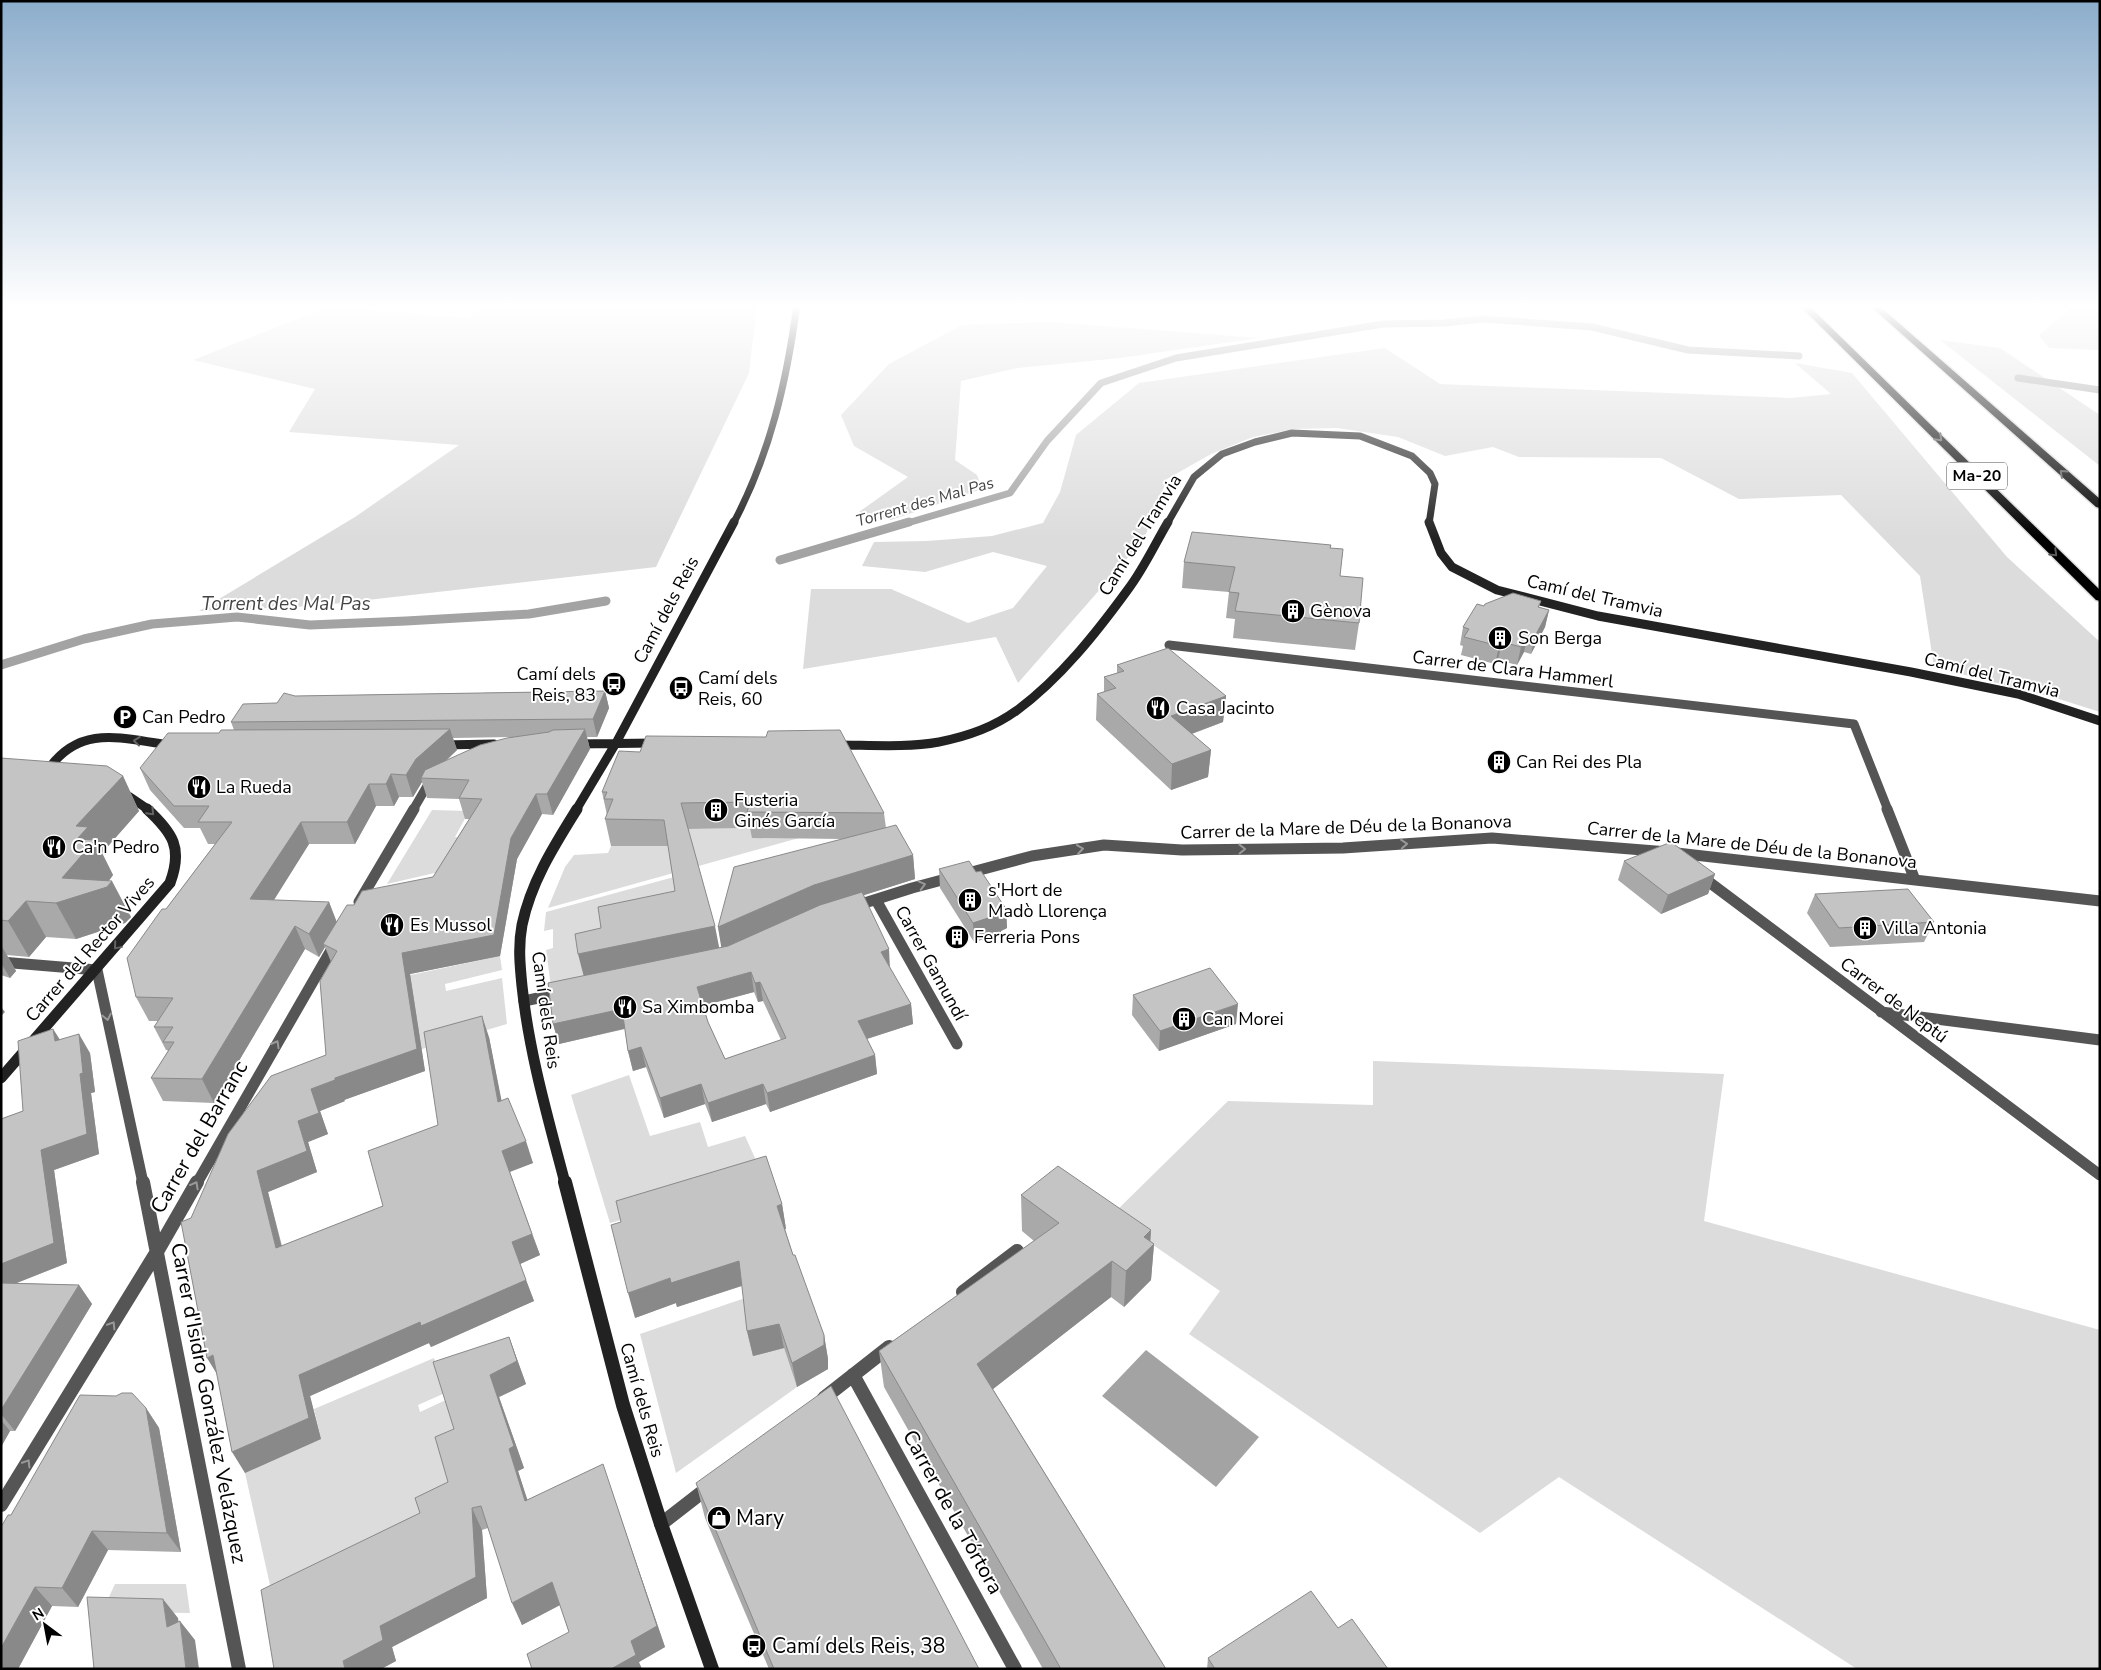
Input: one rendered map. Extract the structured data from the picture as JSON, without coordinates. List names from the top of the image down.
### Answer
{
  "streets": {
    "highway": ["Ma-20"],
    "street": [
      "Camí del Tramvia",
      "Camí dels Reis",
      "Carrer de Clara Hammerl",
      "Carrer de la Mare de Déu de la Bonanova",
      "Carrer del Rector Vives",
      "Carrer Gamundí",
      "Carrer de Neptú",
      "Carrer del Barranc",
      "Carrer d'Isidro González Velázquez",
      "Carrer de la Tórtora"
    ]
  },
  "crossings": [
    ["Carrer de Clara Hammerl", "Carrer de la Mare de Déu de la Bonanova"],
    ["Carrer de la Mare de Déu de la Bonanova", "Carrer Gamundí"],
    ["Carrer de la Mare de Déu de la Bonanova", "Carrer de Neptú"],
    ["Carrer del Rector Vives", "Carrer d'Isidro González Velázquez"],
    ["Carrer del Barranc", "Carrer d'Isidro González Velázquez"]
  ],
  "one_way": ["Carrer de la Mare de Déu de la Bonanova", "Carrer del Barranc", "Carrer d'Isidro González Velázquez"],
  "water": ["Torrent des Mal Pas"],
  "places": {
    "building": [
      "Gènova",
      "Son Berga",
      "Can Rei des Pla",
      "Fusteria Ginés García",
      "s'Hort de Madò Llorença",
      "Villa Antonia",
      "Ferreria Pons",
      "Can Morei"
    ],
    "bus stop": ["Camí dels Reis, 83", "Camí dels Reis, 60", "Camí dels Reis, 38"],
    "restaurant": [
      "Casa Jacinto",
      "La Rueda",
      "Ca'n Pedro",
      "Es Mussol",
      "Sa Ximbomba"
    ],
    "parking": ["Can Pedro"],
    "shop": ["Mary"]
  },
  "north": "top left"
}
